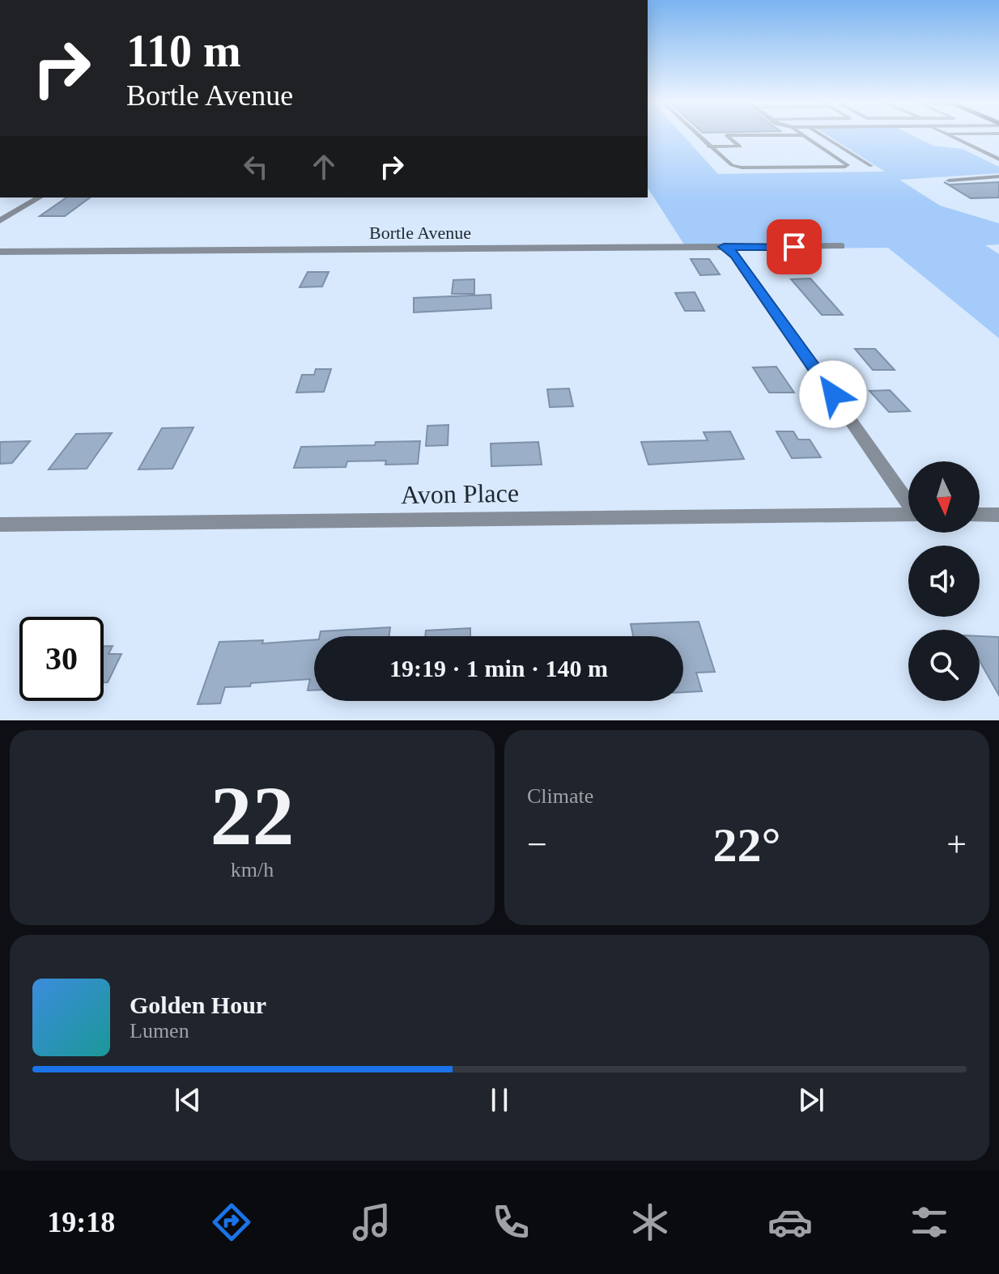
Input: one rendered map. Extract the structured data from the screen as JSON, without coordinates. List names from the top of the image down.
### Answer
{
  "streets": {
    "street": ["Bortle Avenue", "Avon Place"]
  },
  "north": "bottom",
  "page": {
    "turn": ["110 m", "Bortle Avenue"],
    "limit": "30",
    "trip": "19:19 · 1 min · 140 m",
    "tile": [
      ["22", "km/h"],
      "Climate"
    ],
    "heat": ["−", "22°", "+"],
    "song": ["Golden Hour", "Lumen"],
    "tabs": "19:18"
  }
}
